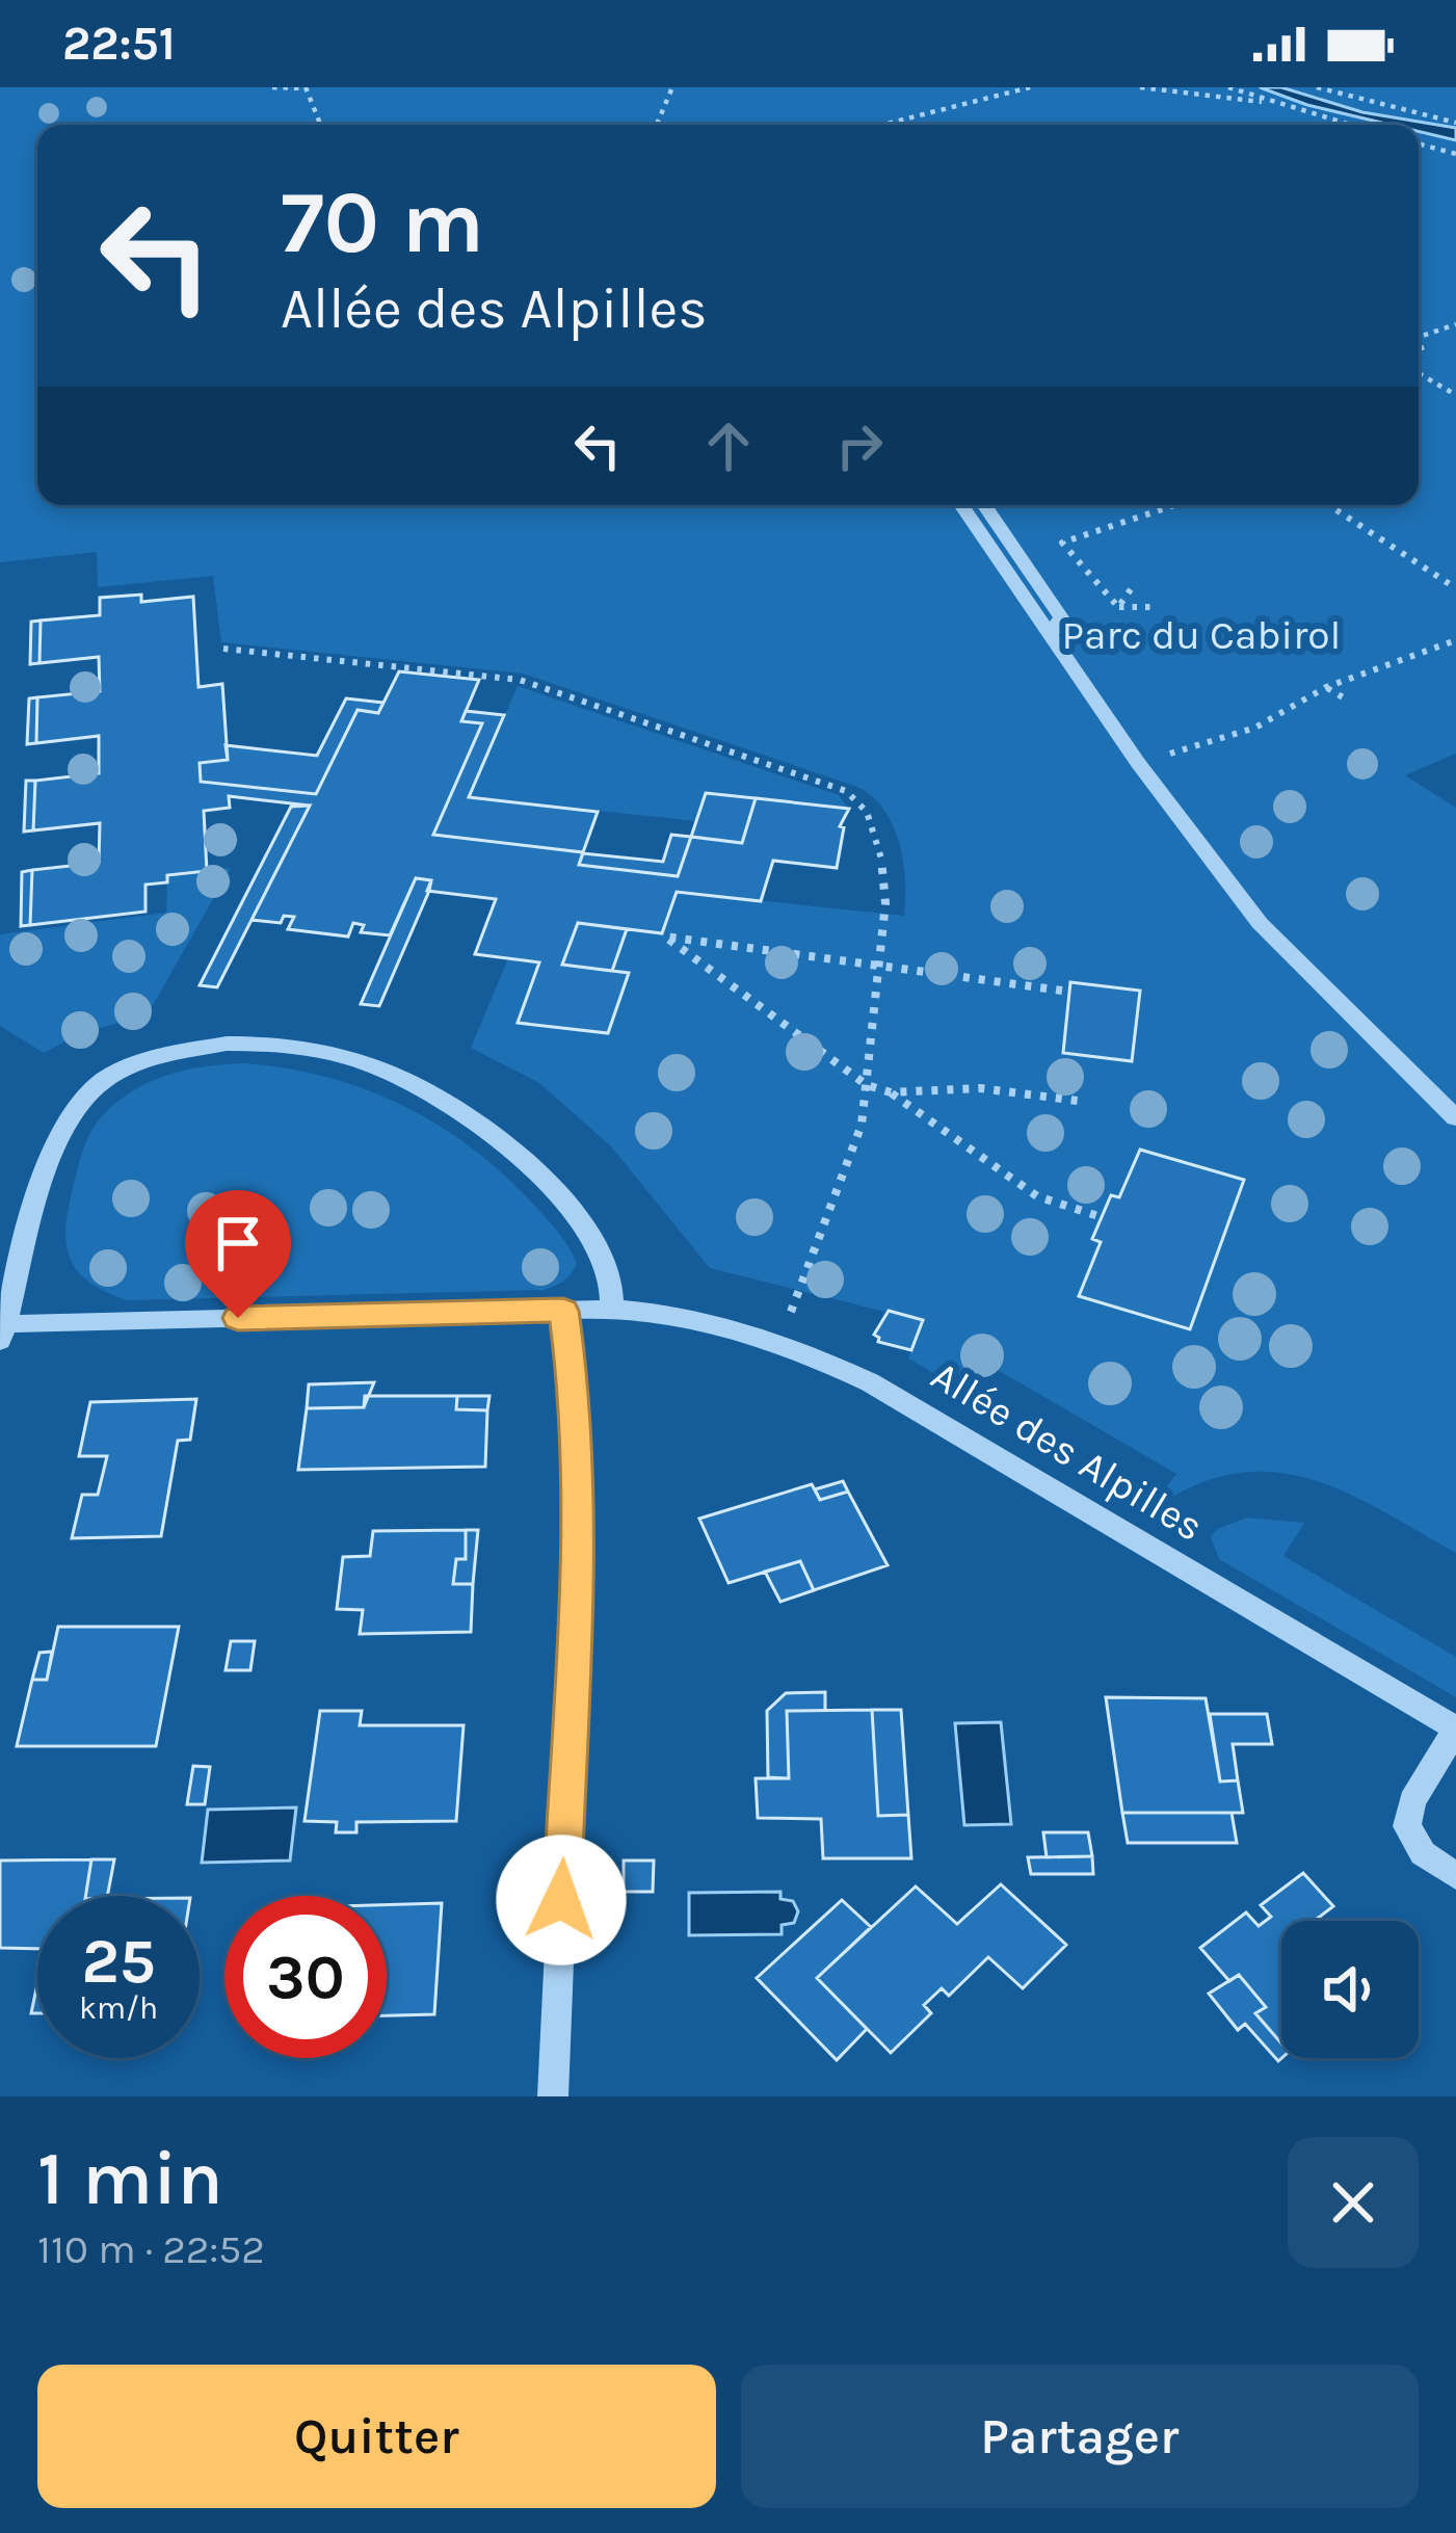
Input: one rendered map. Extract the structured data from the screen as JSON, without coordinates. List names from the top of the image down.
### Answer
{
  "streets": {
    "street": ["Allée des Alpilles"]
  },
  "parks": ["Parc du Cabirol"],
  "page": {
    "status": "22:51",
    "turn": ["70 m", "Allée des Alpilles"],
    "speed": "25 km/h",
    "limit": "30",
    "heading": ["1 min", "110 m · 22:52"],
    "buttons": ["Quitter", "Partager"]
  }
}
